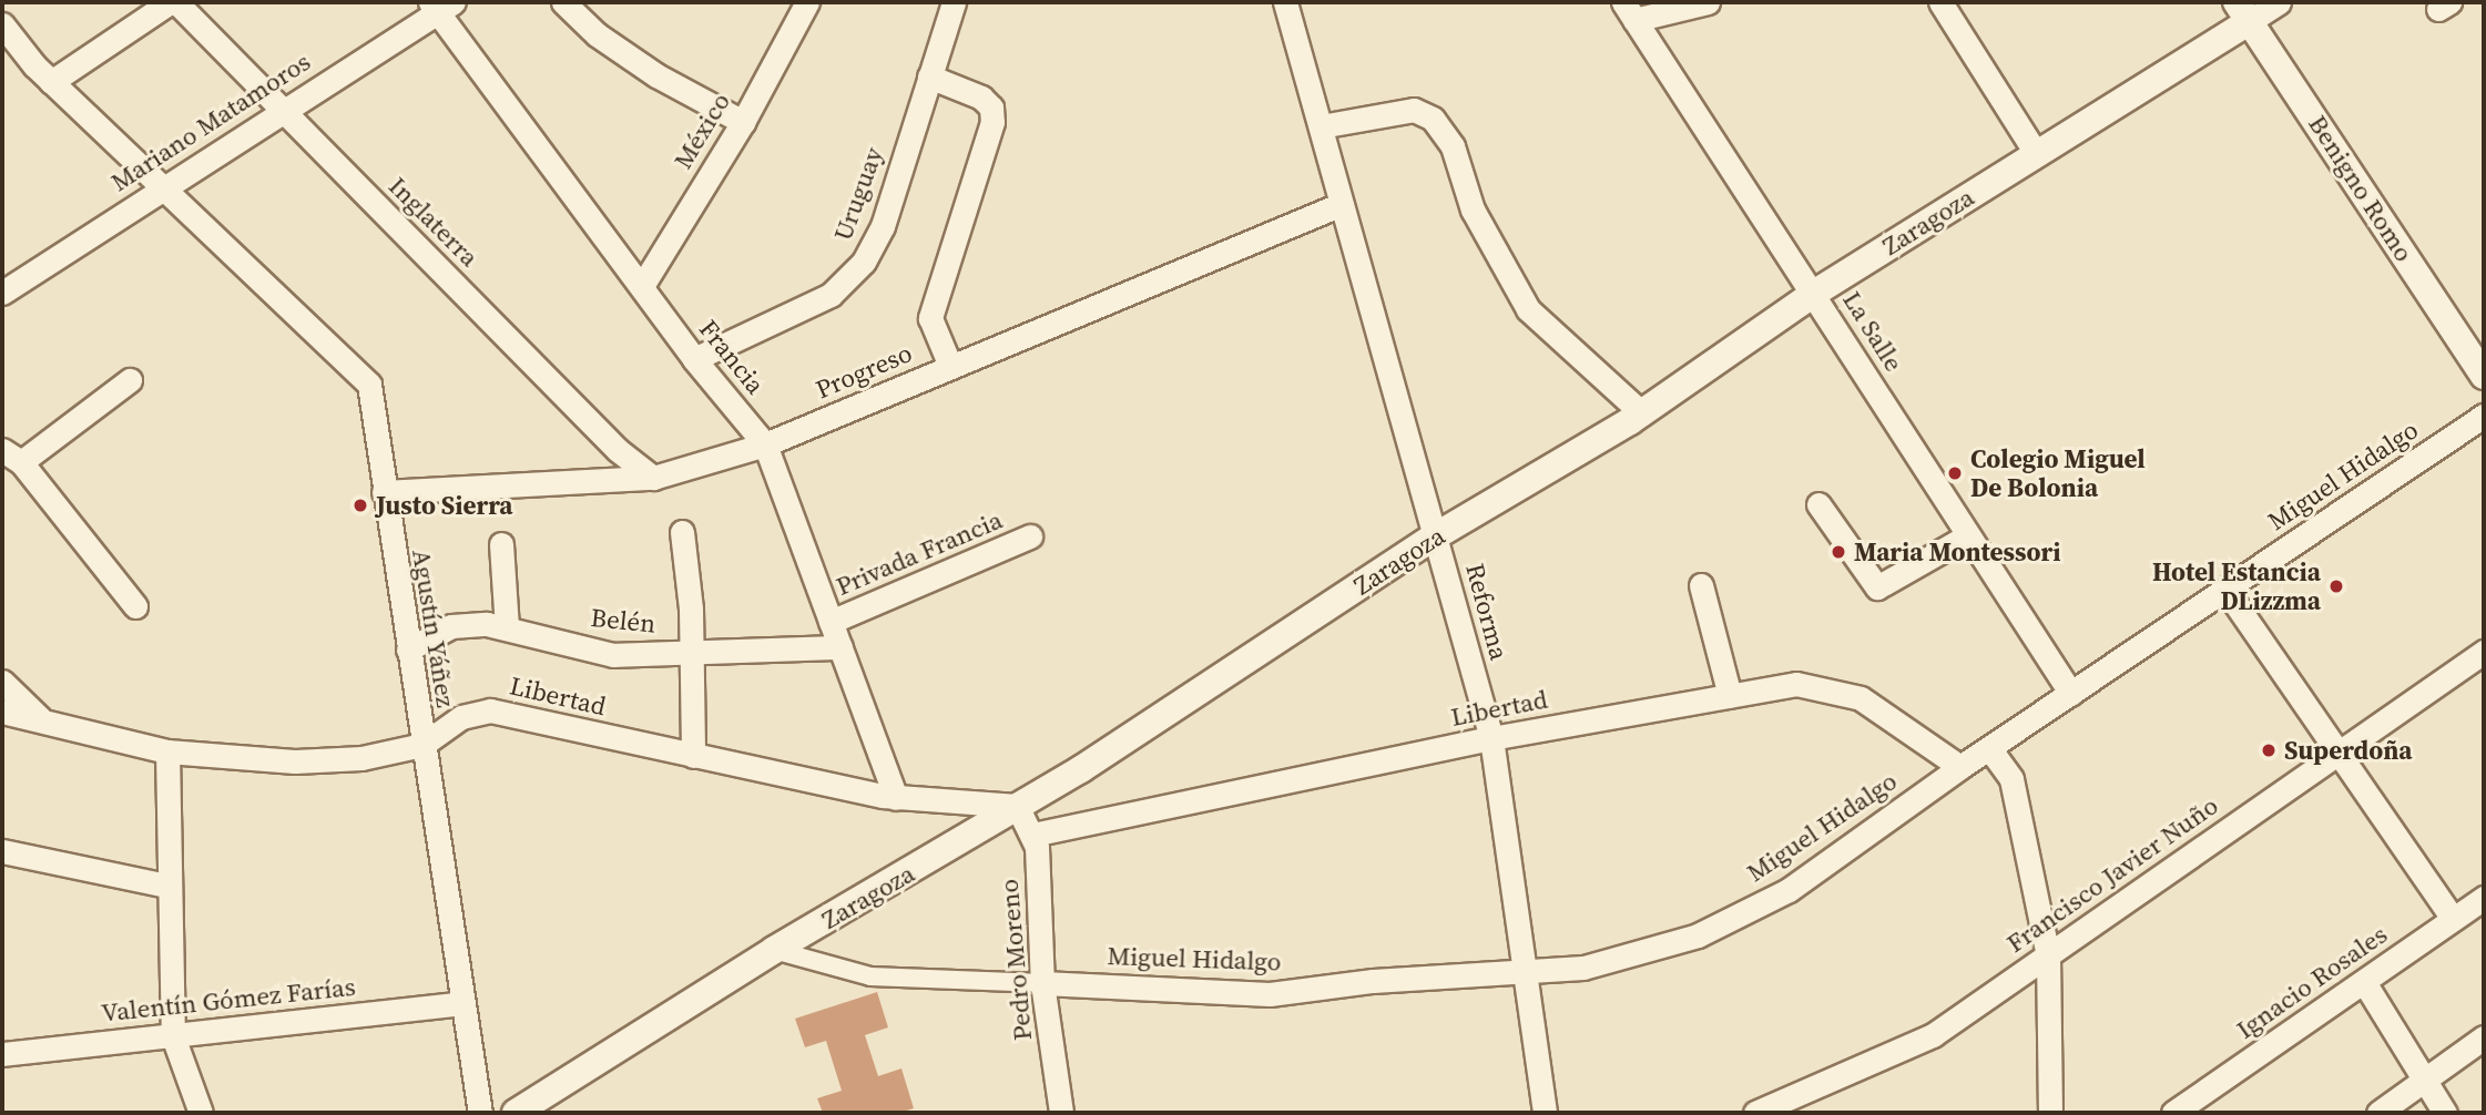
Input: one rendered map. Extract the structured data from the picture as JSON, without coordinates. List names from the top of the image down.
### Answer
{
  "streets": {
    "street": [
      "Mariano Matamoros",
      "México",
      "Benigno Romo",
      "Uruguay",
      "Inglaterra",
      "Zaragoza",
      "La Salle",
      "Francia",
      "Progreso",
      "Miguel Hidalgo",
      "Privada Francia",
      "Reforma",
      "Belén",
      "Agustín Yáñez",
      "Libertad",
      "Francisco Javier Nuño",
      "Pedro Moreno",
      "Ignacio Rosales",
      "Valentín Gómez Farías"
    ]
  },
  "crossings": [
    ["Mariano Matamoros", "Inglaterra"],
    ["Mariano Matamoros", "Francia"],
    ["Mariano Matamoros", "Agustín Yáñez"],
    ["México", "Francia"],
    ["Benigno Romo", "Zaragoza"],
    ["Uruguay", "Francia"],
    ["Inglaterra", "Progreso"],
    ["Zaragoza", "La Salle"],
    ["Zaragoza", "Reforma"],
    ["Zaragoza", "Libertad"],
    ["Zaragoza", "Pedro Moreno"],
    ["La Salle", "Miguel Hidalgo"],
    ["Francia", "Progreso"],
    ["Francia", "Privada Francia"],
    ["Francia", "Belén"],
    ["Francia", "Libertad"],
    ["Progreso", "Reforma"],
    ["Progreso", "Agustín Yáñez"],
    ["Miguel Hidalgo", "Reforma"],
    ["Miguel Hidalgo", "Libertad"],
    ["Miguel Hidalgo", "Pedro Moreno"],
    ["Reforma", "Libertad"],
    ["Belén", "Agustín Yáñez"],
    ["Agustín Yáñez", "Libertad"],
    ["Agustín Yáñez", "Valentín Gómez Farías"],
    ["Libertad", "Pedro Moreno"]
  ],
  "places": [
    "Colegio Miguel De Bolonia",
    "Justo Sierra",
    "Maria Montessori",
    "Hotel Estancia DLizzma",
    "Superdoña"
  ]
}
